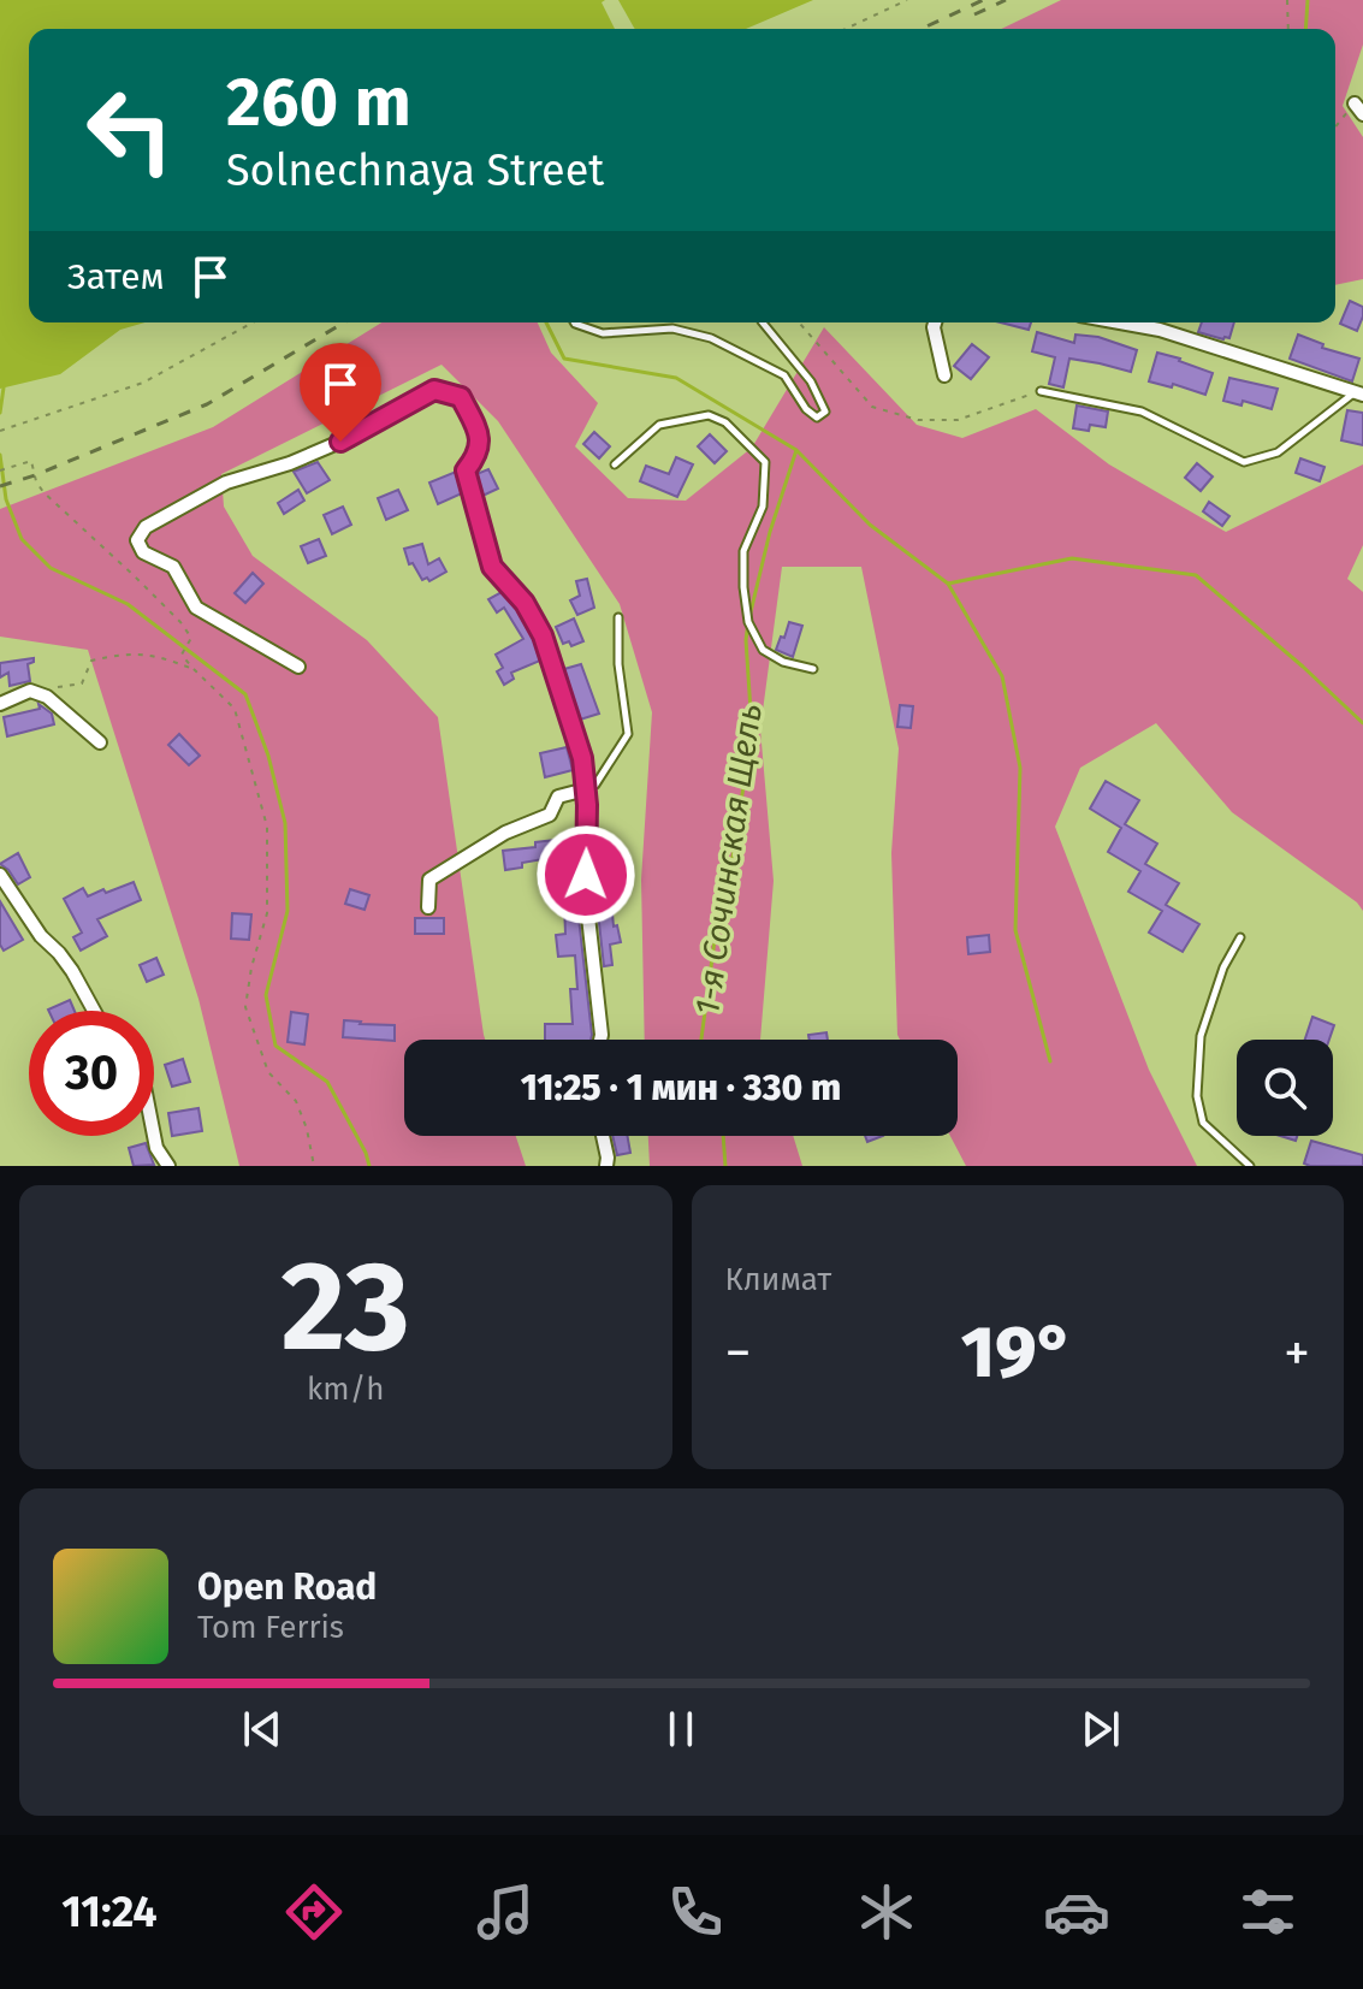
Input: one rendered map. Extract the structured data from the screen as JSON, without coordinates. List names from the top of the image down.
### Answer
{
  "water": ["1-я Сочинская Щель"],
  "page": {
    "turn": ["260 m", "Solnechnaya Street"],
    "then": "Затем",
    "limit": "30",
    "trip": "11:25 · 1 мин · 330 m",
    "tile": [
      ["23", "km/h"],
      "Климат"
    ],
    "heat": ["−", "19°", "+"],
    "song": ["Open Road", "Tom Ferris"],
    "tabs": "11:24"
  }
}
